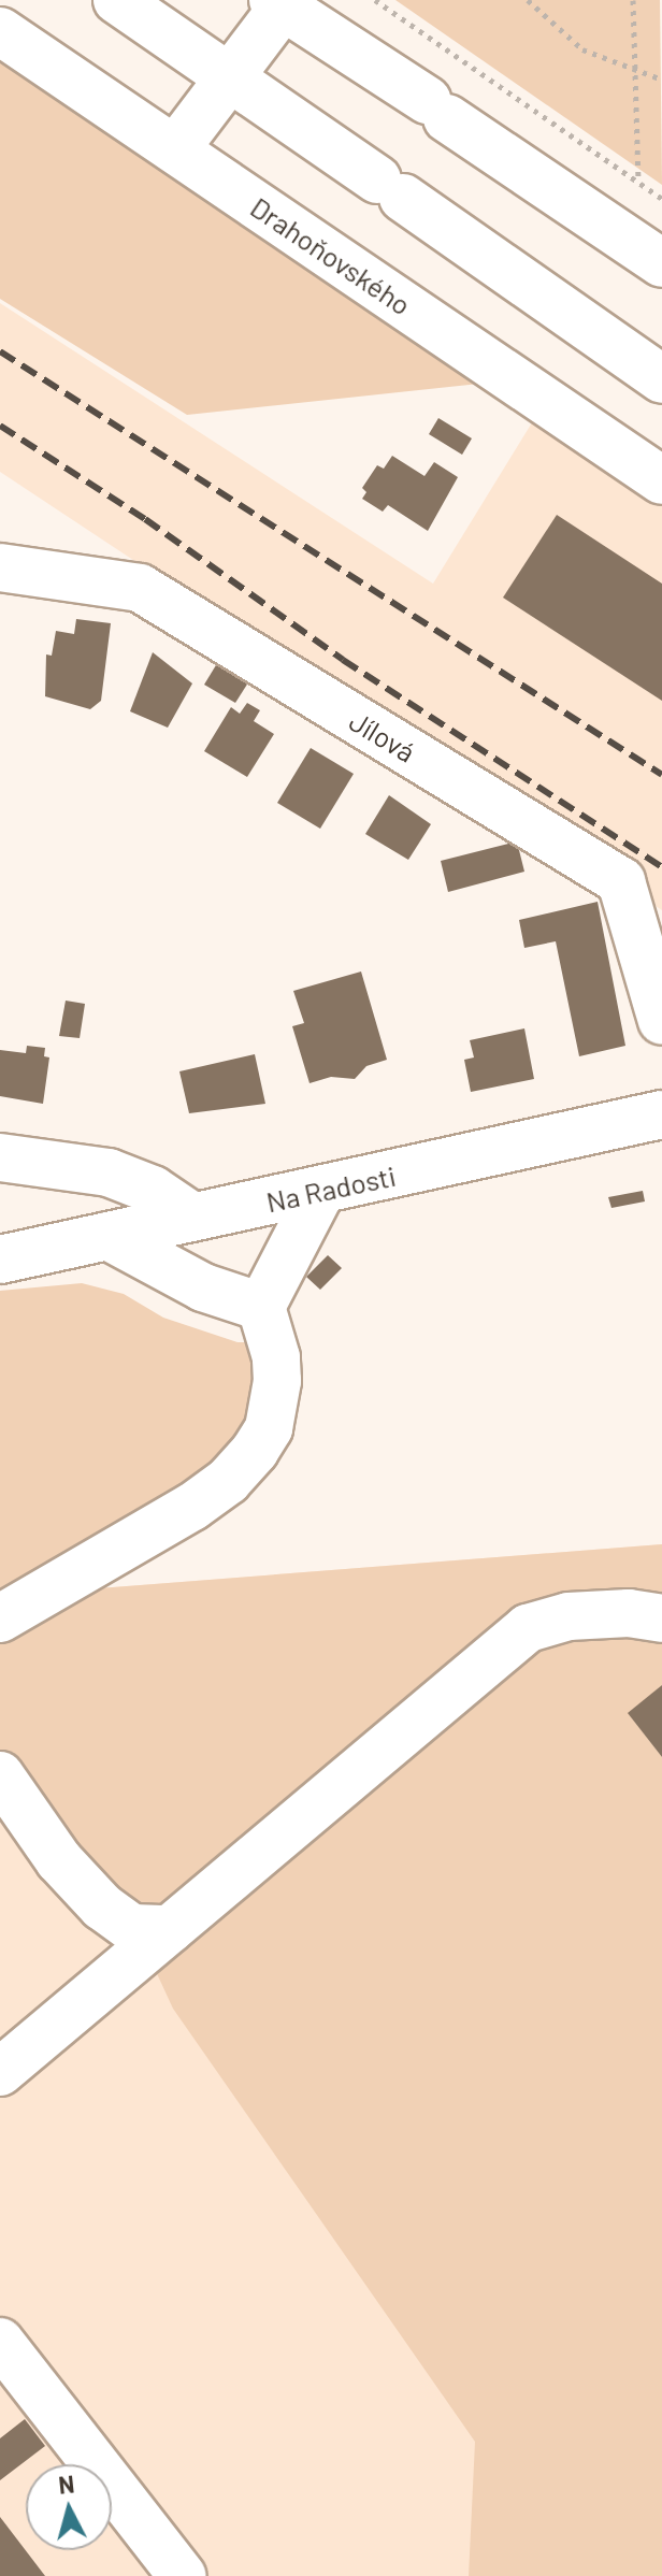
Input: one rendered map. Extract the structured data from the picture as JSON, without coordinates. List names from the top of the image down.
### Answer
{
  "streets": {
    "street": ["Drahoňovského", "Jílová", "Na Radosti"]
  },
  "north": "top"
}
